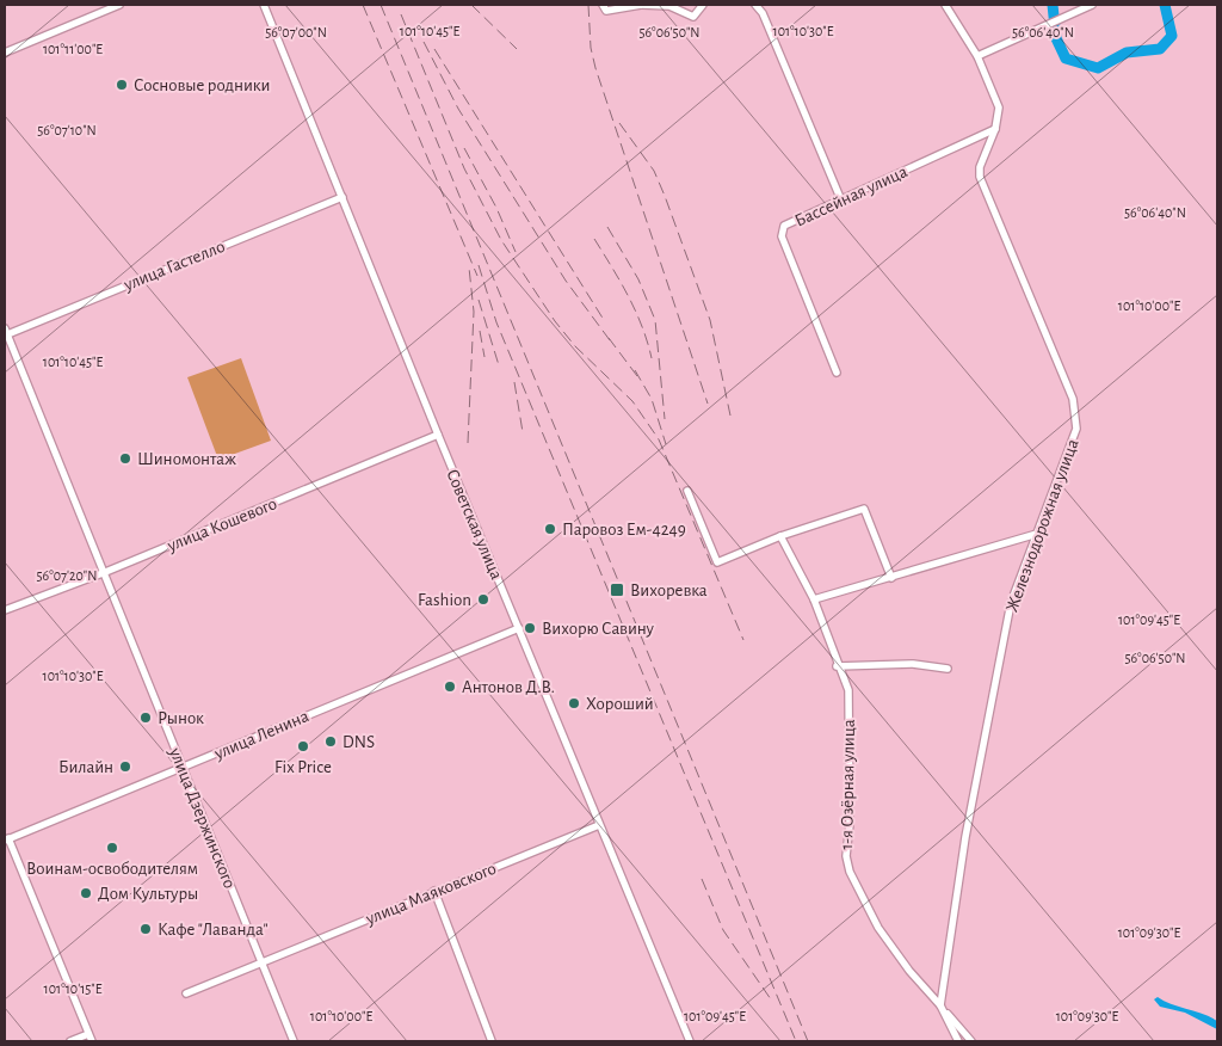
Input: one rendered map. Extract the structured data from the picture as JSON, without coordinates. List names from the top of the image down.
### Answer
{
  "streets": {
    "street": [
      "Бассейная улица",
      "улица Гастелло",
      "улица Кошевого",
      "Советская улица",
      "Железнодорожная улица",
      "улица Ленина",
      "1-я Озёрная улица",
      "улица Дзержинского",
      "улица Маяковского"
    ]
  },
  "crossings": [
    ["Бассейная улица", "Железнодорожная улица"],
    ["улица Гастелло", "Советская улица"],
    ["улица Гастелло", "улица Дзержинского"],
    ["улица Кошевого", "Советская улица"],
    ["улица Кошевого", "улица Дзержинского"],
    ["Советская улица", "улица Ленина"],
    ["Советская улица", "улица Маяковского"],
    ["Железнодорожная улица", "1-я Озёрная улица"],
    ["улица Ленина", "улица Дзержинского"],
    ["улица Дзержинского", "улица Маяковского"]
  ],
  "places": {
    "other": [
      "Сосновые родники",
      "Шиномонтаж",
      "Паровоз Ем-4249",
      "Fashion",
      "Вихорю Савину",
      "Антонов Д.В.",
      "Хороший",
      "Рынок",
      "DNS",
      "Fix Price",
      "Билайн",
      "Воинам-освободителям",
      "Дом Культуры",
      "Кафе \"Лаванда\""
    ],
    "transit": ["Вихоревка"]
  },
  "coordinates": [
    "101°10'30\"E",
    "101°10'45\"E",
    "56°06'50\"N",
    "56°07'00\"N",
    "56°06'40\"N",
    "101°11'00\"E",
    "56°07'10\"N",
    "101°10'00\"E",
    "56°07'20\"N",
    "101°09'45\"E",
    "101°09'30\"E",
    "101°10'15\"E"
  ]
}
